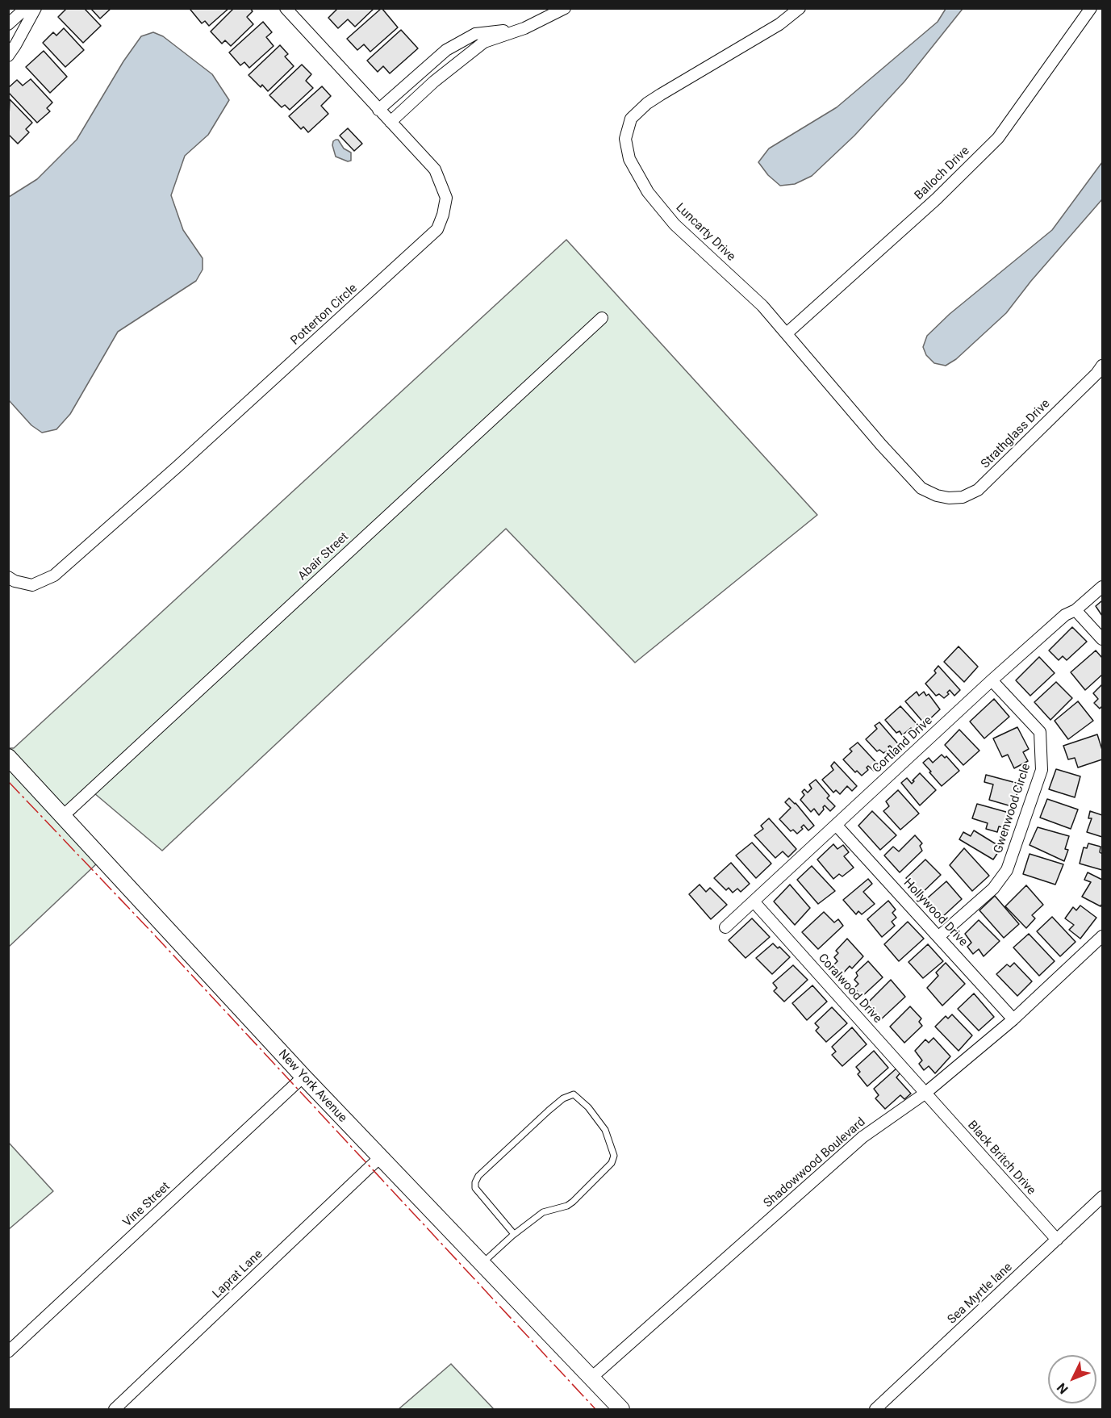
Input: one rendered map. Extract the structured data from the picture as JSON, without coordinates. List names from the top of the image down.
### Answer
{
  "streets": {
    "street": [
      "Balloch Drive",
      "Luncarty Drive",
      "Potterton Circle",
      "Strathglass Drive",
      "Abair Street",
      "Cortland Drive",
      "Gwenwood Circle",
      "Hollywood Drive",
      "Coralwood Drive",
      "New York Avenue",
      "Black Britch Drive",
      "Shadowwood Boulevard",
      "Vine Street",
      "Laprat Lane",
      "Sea Myrtle lane"
    ]
  },
  "crossings": [
    ["Balloch Drive", "Luncarty Drive"],
    ["Luncarty Drive", "Strathglass Drive"],
    ["Abair Street", "New York Avenue"],
    ["Cortland Drive", "Gwenwood Circle"],
    ["Cortland Drive", "Hollywood Drive"],
    ["Cortland Drive", "Coralwood Drive"],
    ["Gwenwood Circle", "Hollywood Drive"],
    ["Hollywood Drive", "Shadowwood Boulevard"],
    ["Coralwood Drive", "Black Britch Drive"],
    ["Coralwood Drive", "Shadowwood Boulevard"],
    ["New York Avenue", "Shadowwood Boulevard"],
    ["New York Avenue", "Vine Street"],
    ["New York Avenue", "Laprat Lane"],
    ["Black Britch Drive", "Shadowwood Boulevard"],
    ["Black Britch Drive", "Sea Myrtle lane"]
  ],
  "north": "bottom left"
}
